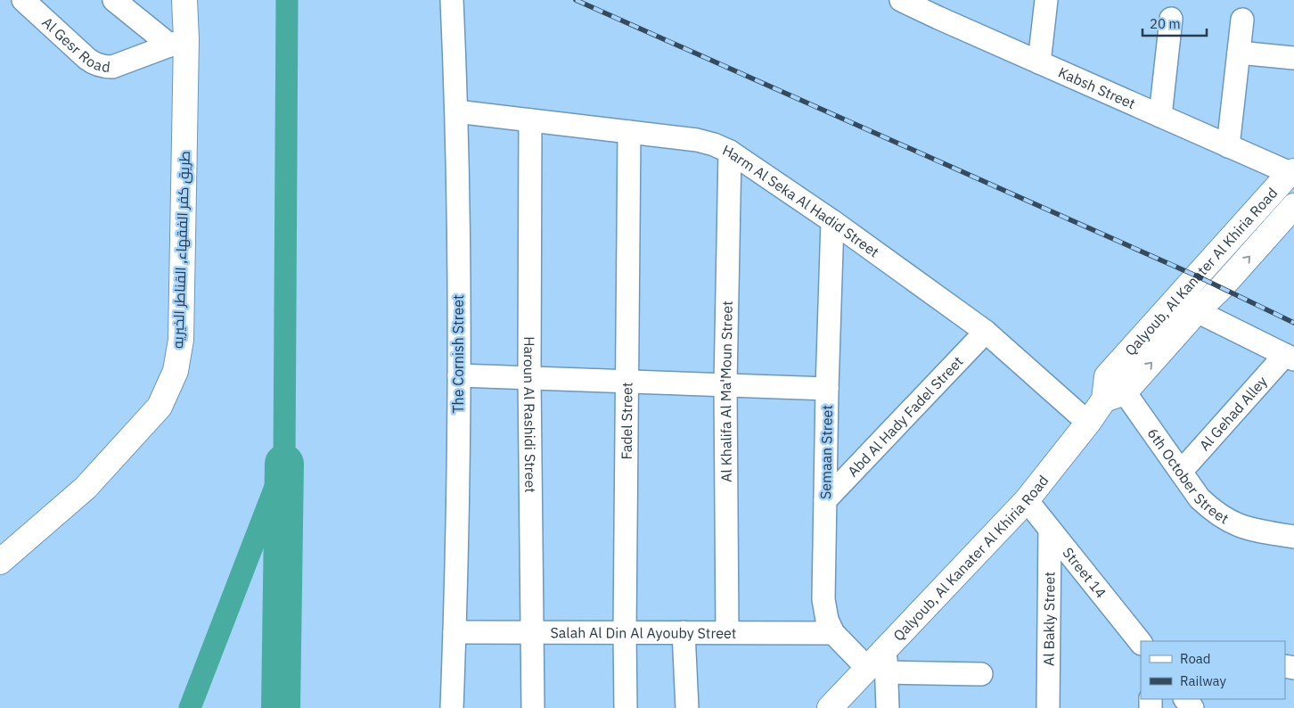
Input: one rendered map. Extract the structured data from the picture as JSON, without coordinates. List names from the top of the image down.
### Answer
{
  "streets": {
    "main road": ["طريق كفر الفقهاء, القناطر الخيريه", "Qalyoub, Al Kanater Al Khiria Road"],
    "street": [
      "Al Gesr Road",
      "Kabsh Street",
      "Harm Al Seka Al Hadid Street",
      "The Cornish Street",
      "Al Khalifa Al Ma'Moun Street",
      "Haroun Al Rashidi Street",
      "Al Gehad Alley",
      "Abd Al Hady Fadel Street",
      "Fadel Street",
      "Semaan Street",
      "6th October Street",
      "Street 14",
      "Al Bakly Street",
      "Salah Al Din Al Ayouby Street"
    ]
  },
  "crossings": [
    ["Al Gesr Road", "طريق كفر الفقهاء, القناطر الخيريه"],
    ["Kabsh Street", "Qalyoub, Al Kanater Al Khiria Road"],
    ["Harm Al Seka Al Hadid Street", "Qalyoub, Al Kanater Al Khiria Road"],
    ["Harm Al Seka Al Hadid Street", "The Cornish Street"],
    ["Harm Al Seka Al Hadid Street", "Al Khalifa Al Ma'Moun Street"],
    ["Harm Al Seka Al Hadid Street", "Haroun Al Rashidi Street"],
    ["Harm Al Seka Al Hadid Street", "Abd Al Hady Fadel Street"],
    ["Harm Al Seka Al Hadid Street", "Fadel Street"],
    ["Harm Al Seka Al Hadid Street", "Semaan Street"],
    ["Qalyoub, Al Kanater Al Khiria Road", "Semaan Street"],
    ["Qalyoub, Al Kanater Al Khiria Road", "6th October Street"],
    ["Qalyoub, Al Kanater Al Khiria Road", "Street 14"],
    ["The Cornish Street", "Salah Al Din Al Ayouby Street"],
    ["Al Khalifa Al Ma'Moun Street", "Salah Al Din Al Ayouby Street"],
    ["Haroun Al Rashidi Street", "Salah Al Din Al Ayouby Street"],
    ["Al Gehad Alley", "6th October Street"],
    ["Abd Al Hady Fadel Street", "Semaan Street"],
    ["Fadel Street", "Salah Al Din Al Ayouby Street"],
    ["Semaan Street", "Salah Al Din Al Ayouby Street"],
    ["Street 14", "Al Bakly Street"]
  ],
  "legend": ["Road", "Railway"],
  "scale_bar": "20 m"
}
